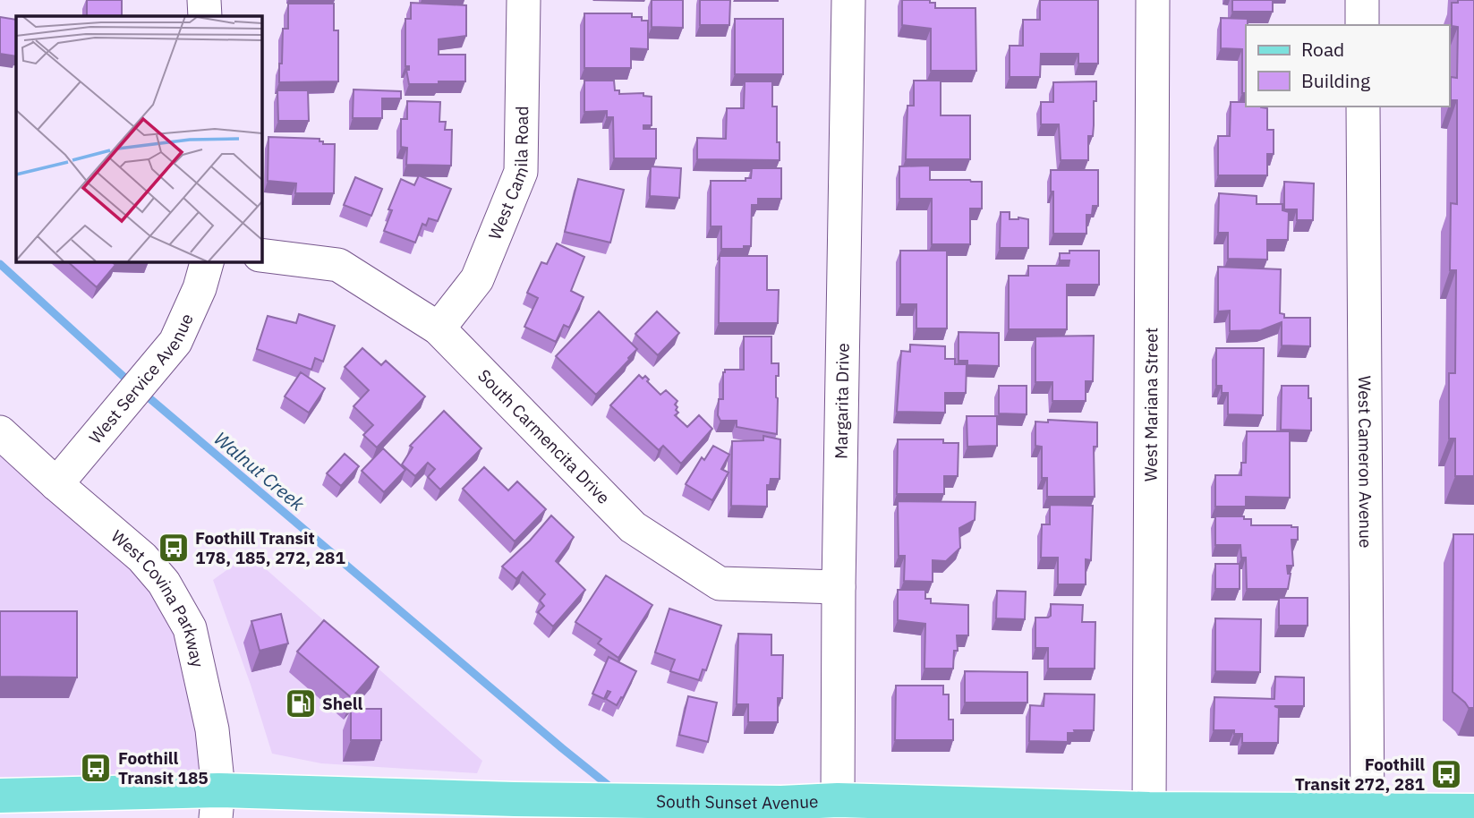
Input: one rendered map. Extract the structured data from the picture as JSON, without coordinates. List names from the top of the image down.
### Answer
{
  "streets": {
    "main road": ["South Sunset Avenue"],
    "street": [
      "West Camila Road",
      "West Service Avenue",
      "Margarita Drive",
      "West Mariana Street",
      "South Carmencita Drive",
      "West Cameron Avenue",
      "West Covina Parkway"
    ]
  },
  "crossings": [
    ["West Camila Road", "South Carmencita Drive"],
    ["West Service Avenue", "West Covina Parkway"],
    ["Margarita Drive", "South Carmencita Drive"],
    ["Margarita Drive", "South Sunset Avenue"],
    ["West Mariana Street", "South Sunset Avenue"],
    ["West Cameron Avenue", "South Sunset Avenue"],
    ["West Covina Parkway", "South Sunset Avenue"]
  ],
  "water": ["Walnut Creek"],
  "places": {
    "bus stop": ["Foothill Transit 178, 185, 272, 281", "Foothill Transit 185", "Foothill Transit 272, 281"],
    "fuel station": ["Shell"]
  },
  "legend": ["Road", "Building"]
}
